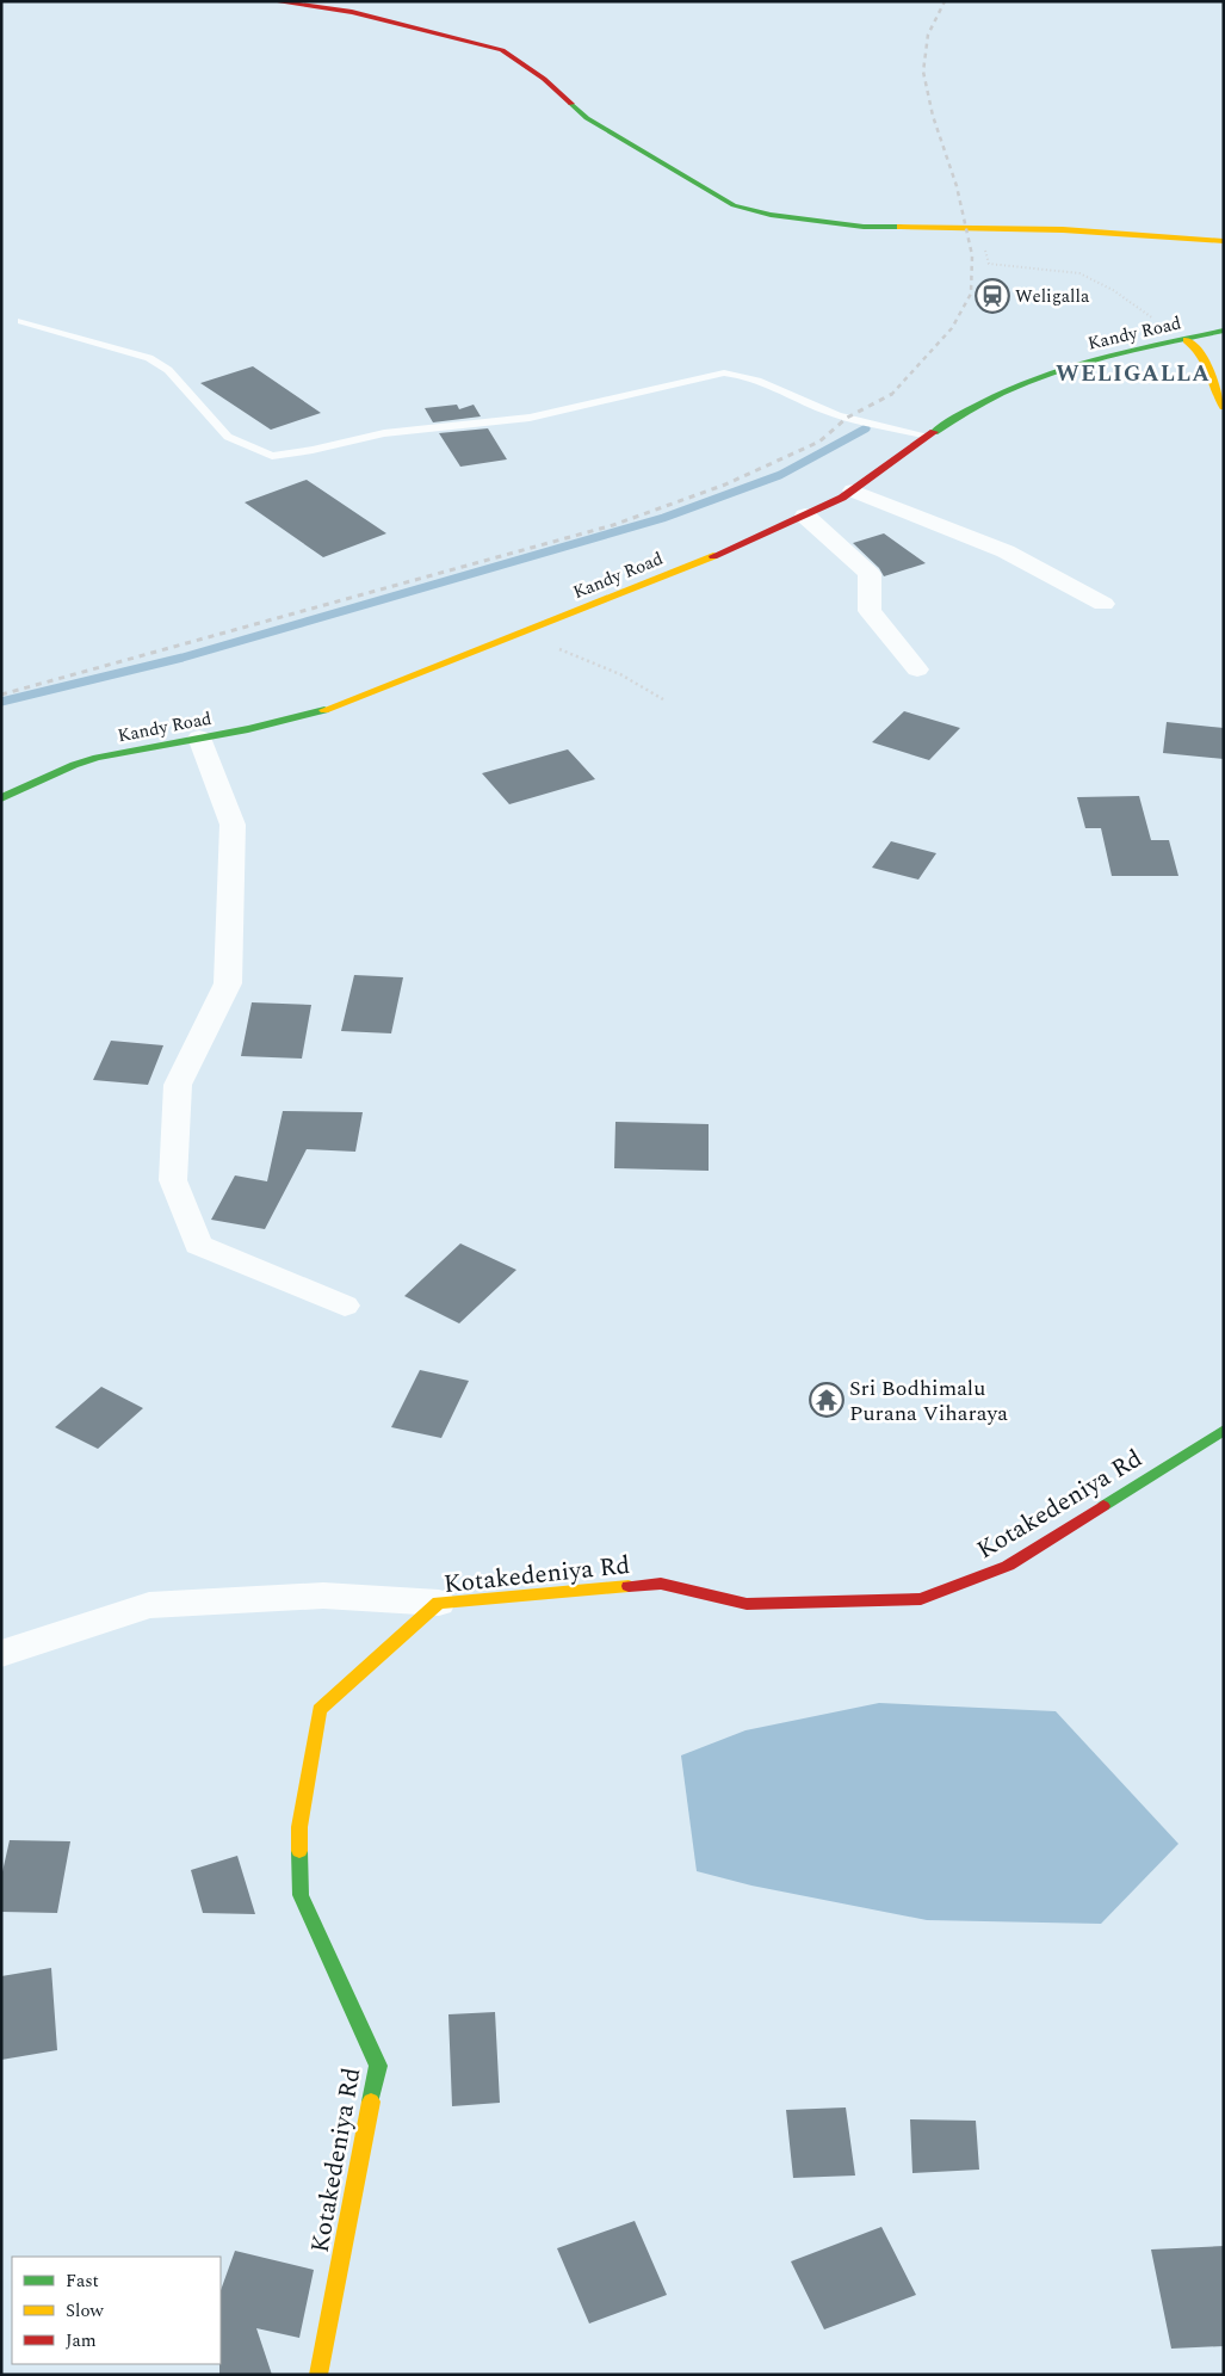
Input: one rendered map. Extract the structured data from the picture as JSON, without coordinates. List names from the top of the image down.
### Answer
{
  "streets": {
    "main road": ["Kandy Road", "Kotakedeniya Rd"]
  },
  "districts": ["WELIGALLA"],
  "places": {
    "station": ["Weligalla"],
    "temple": ["Sri Bodhimalu Purana Viharaya"]
  },
  "legend": ["Fast", "Slow", "Jam"]
}
